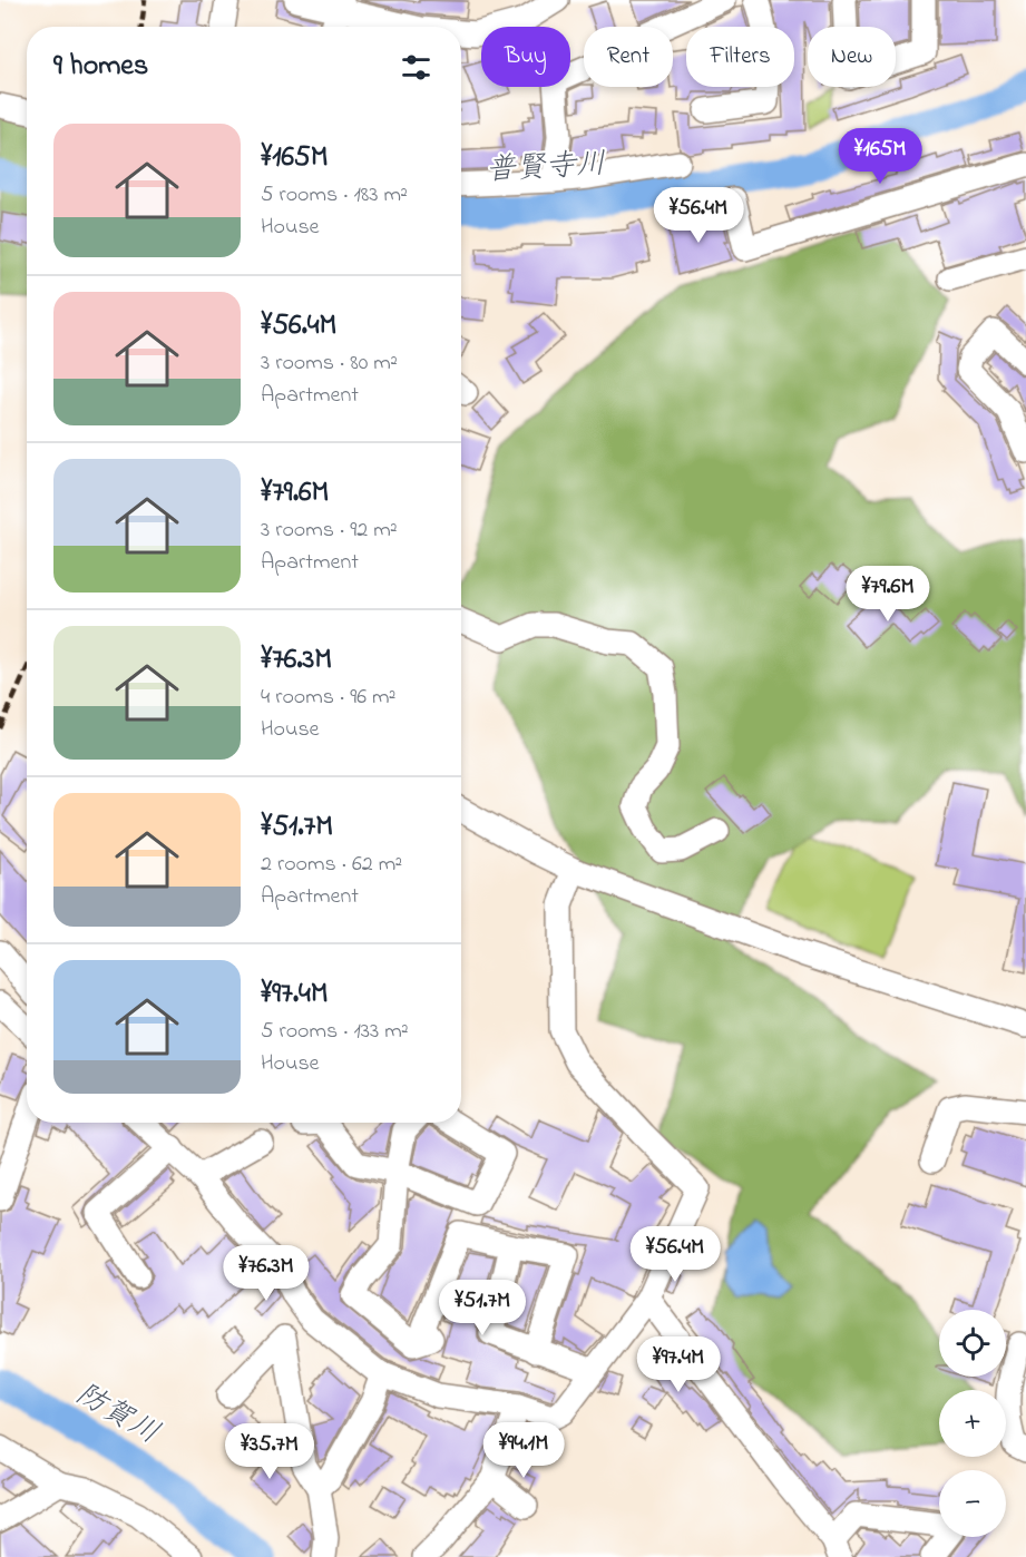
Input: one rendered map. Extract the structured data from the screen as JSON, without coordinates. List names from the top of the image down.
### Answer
{
  "water": ["普賢寺川", "防賀川"],
  "page": {
    "chip": [
      "Buy",
      "Rent",
      "Filters",
      "New"
    ],
    "heading": "9 homes",
    "list": [
      {
        "name": "¥165M",
        "note": "5 rooms · 183 m² · House"
      },
      {
        "name": "¥56.4M",
        "note": "3 rooms · 80 m² · Apartment"
      },
      {
        "name": "¥79.6M",
        "note": "3 rooms · 92 m² · Apartment"
      },
      {
        "name": "¥76.3M",
        "note": "4 rooms · 96 m² · House"
      },
      {
        "name": "¥51.7M",
        "note": "2 rooms · 62 m² · Apartment"
      },
      {
        "name": "¥97.4M",
        "note": "5 rooms · 133 m² · House"
      }
    ],
    "price": [
      "¥165M",
      "¥56.4M",
      "¥79.6M",
      "¥56.4M",
      "¥76.3M",
      "¥51.7M",
      "¥97.4M",
      "¥94.1M",
      "¥35.7M"
    ],
    "map_buttons": ["+", "−"]
  }
}
